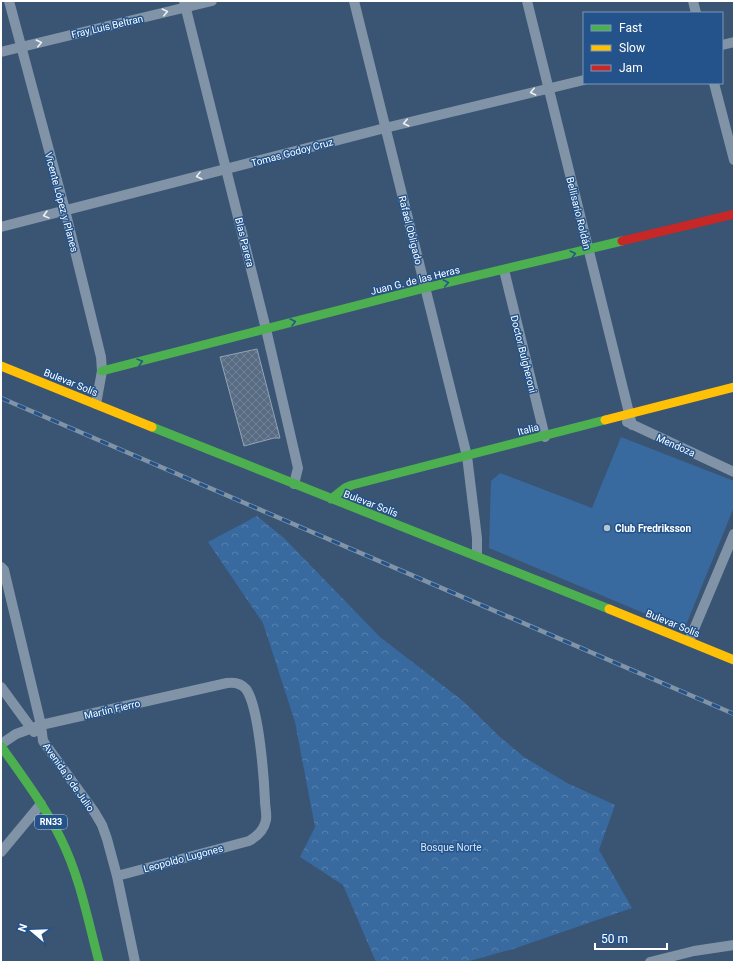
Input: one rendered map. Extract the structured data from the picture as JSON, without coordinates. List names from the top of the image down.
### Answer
{
  "streets": {
    "main road": [
      "Juan G. de las Heras",
      "Bulevar Solís",
      "Italia",
      "RN33"
    ],
    "street": [
      "Fray Luis Beltran",
      "Tomas Godoy Cruz",
      "Vicente López y Planes",
      "Bellisario Roldán",
      "Rafael Obligado",
      "Blas Parera",
      "Doctor Bulgheroni",
      "Mendoza",
      "Martín Fierro",
      "Avenida 9 de Julio",
      "Leopoldo Lugones"
    ]
  },
  "crossings": [
    ["Fray Luis Beltran", "Vicente López y Planes"],
    ["Fray Luis Beltran", "Blas Parera"],
    ["Tomas Godoy Cruz", "Vicente López y Planes"],
    ["Tomas Godoy Cruz", "Bellisario Roldán"],
    ["Tomas Godoy Cruz", "Rafael Obligado"],
    ["Tomas Godoy Cruz", "Blas Parera"],
    ["Vicente López y Planes", "Juan G. de las Heras"],
    ["Vicente López y Planes", "Bulevar Solís"],
    ["Bellisario Roldán", "Juan G. de las Heras"],
    ["Bellisario Roldán", "Italia"],
    ["Bellisario Roldán", "Mendoza"],
    ["Rafael Obligado", "Juan G. de las Heras"],
    ["Rafael Obligado", "Bulevar Solís"],
    ["Rafael Obligado", "Italia"],
    ["Blas Parera", "Juan G. de las Heras"],
    ["Blas Parera", "Bulevar Solís"],
    ["Juan G. de las Heras", "Doctor Bulgheroni"],
    ["Doctor Bulgheroni", "Italia"],
    ["Bulevar Solís", "Italia"],
    ["Italia", "Mendoza"],
    ["Martín Fierro", "Avenida 9 de Julio"],
    ["Martín Fierro", "RN33"],
    ["Martín Fierro", "Leopoldo Lugones"],
    ["Avenida 9 de Julio", "Leopoldo Lugones"]
  ],
  "one_way": ["Fray Luis Beltran", "Tomas Godoy Cruz", "Juan G. de las Heras"],
  "parks": ["Bosque Norte"],
  "places": ["Club Fredriksson"],
  "legend": ["Fast", "Slow", "Jam"],
  "scale_bar": "50 m",
  "north": "left"
}
